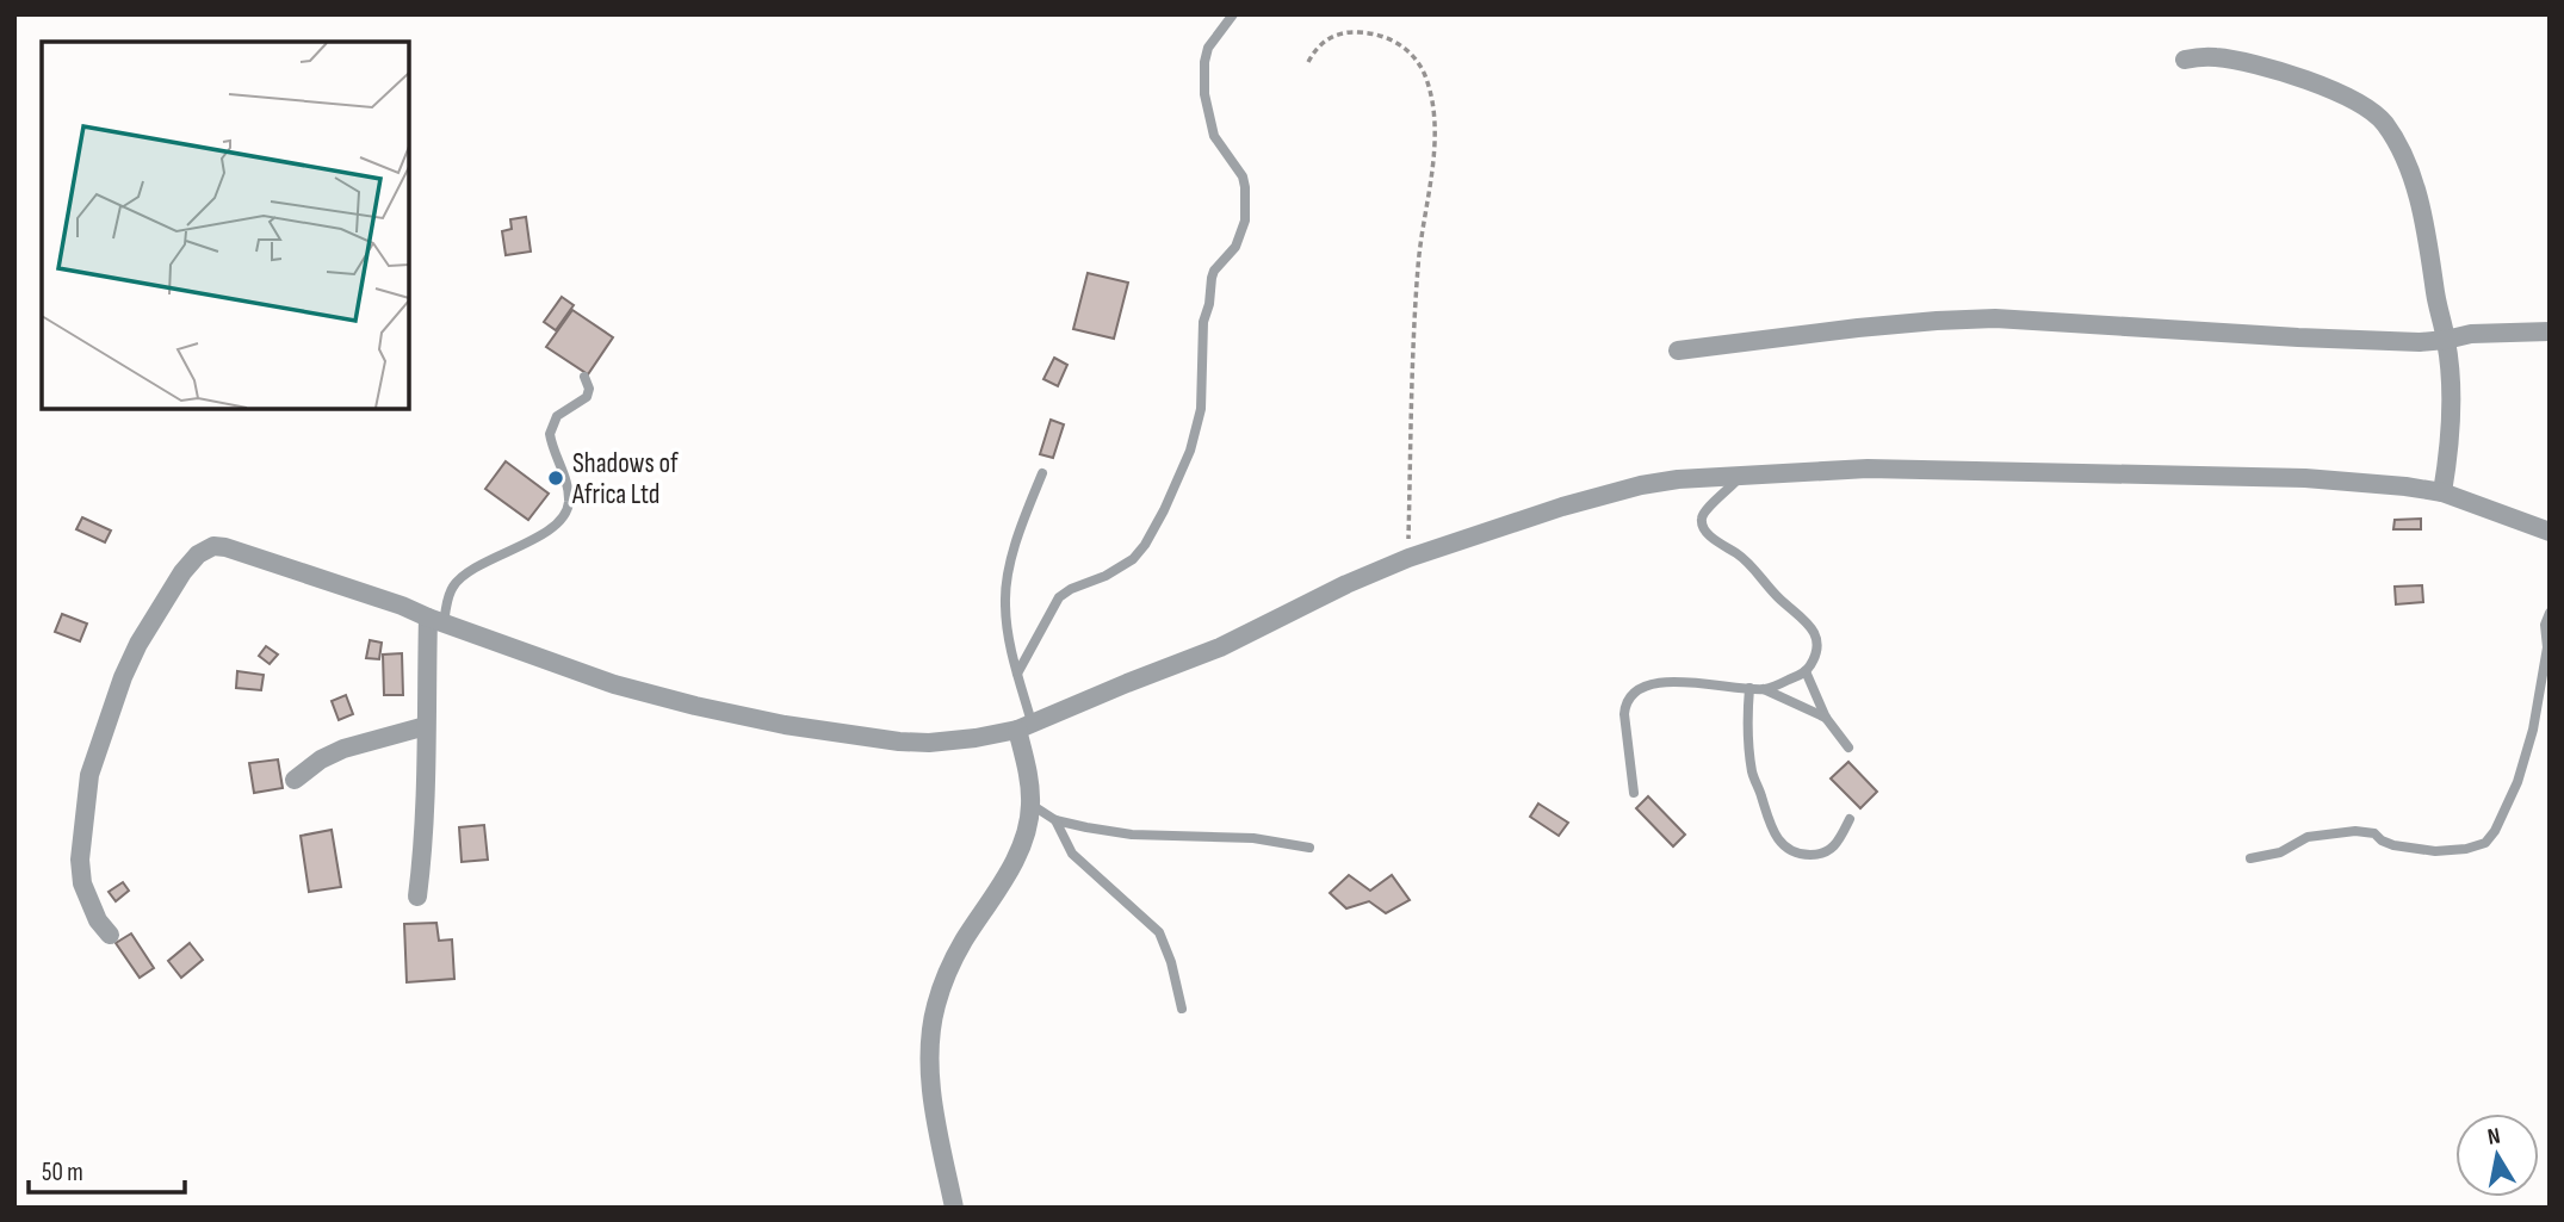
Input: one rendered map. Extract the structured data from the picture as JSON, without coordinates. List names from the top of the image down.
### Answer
{
  "places": ["Shadows of Africa Ltd"],
  "scale_bar": "50 m",
  "north": "top"
}
